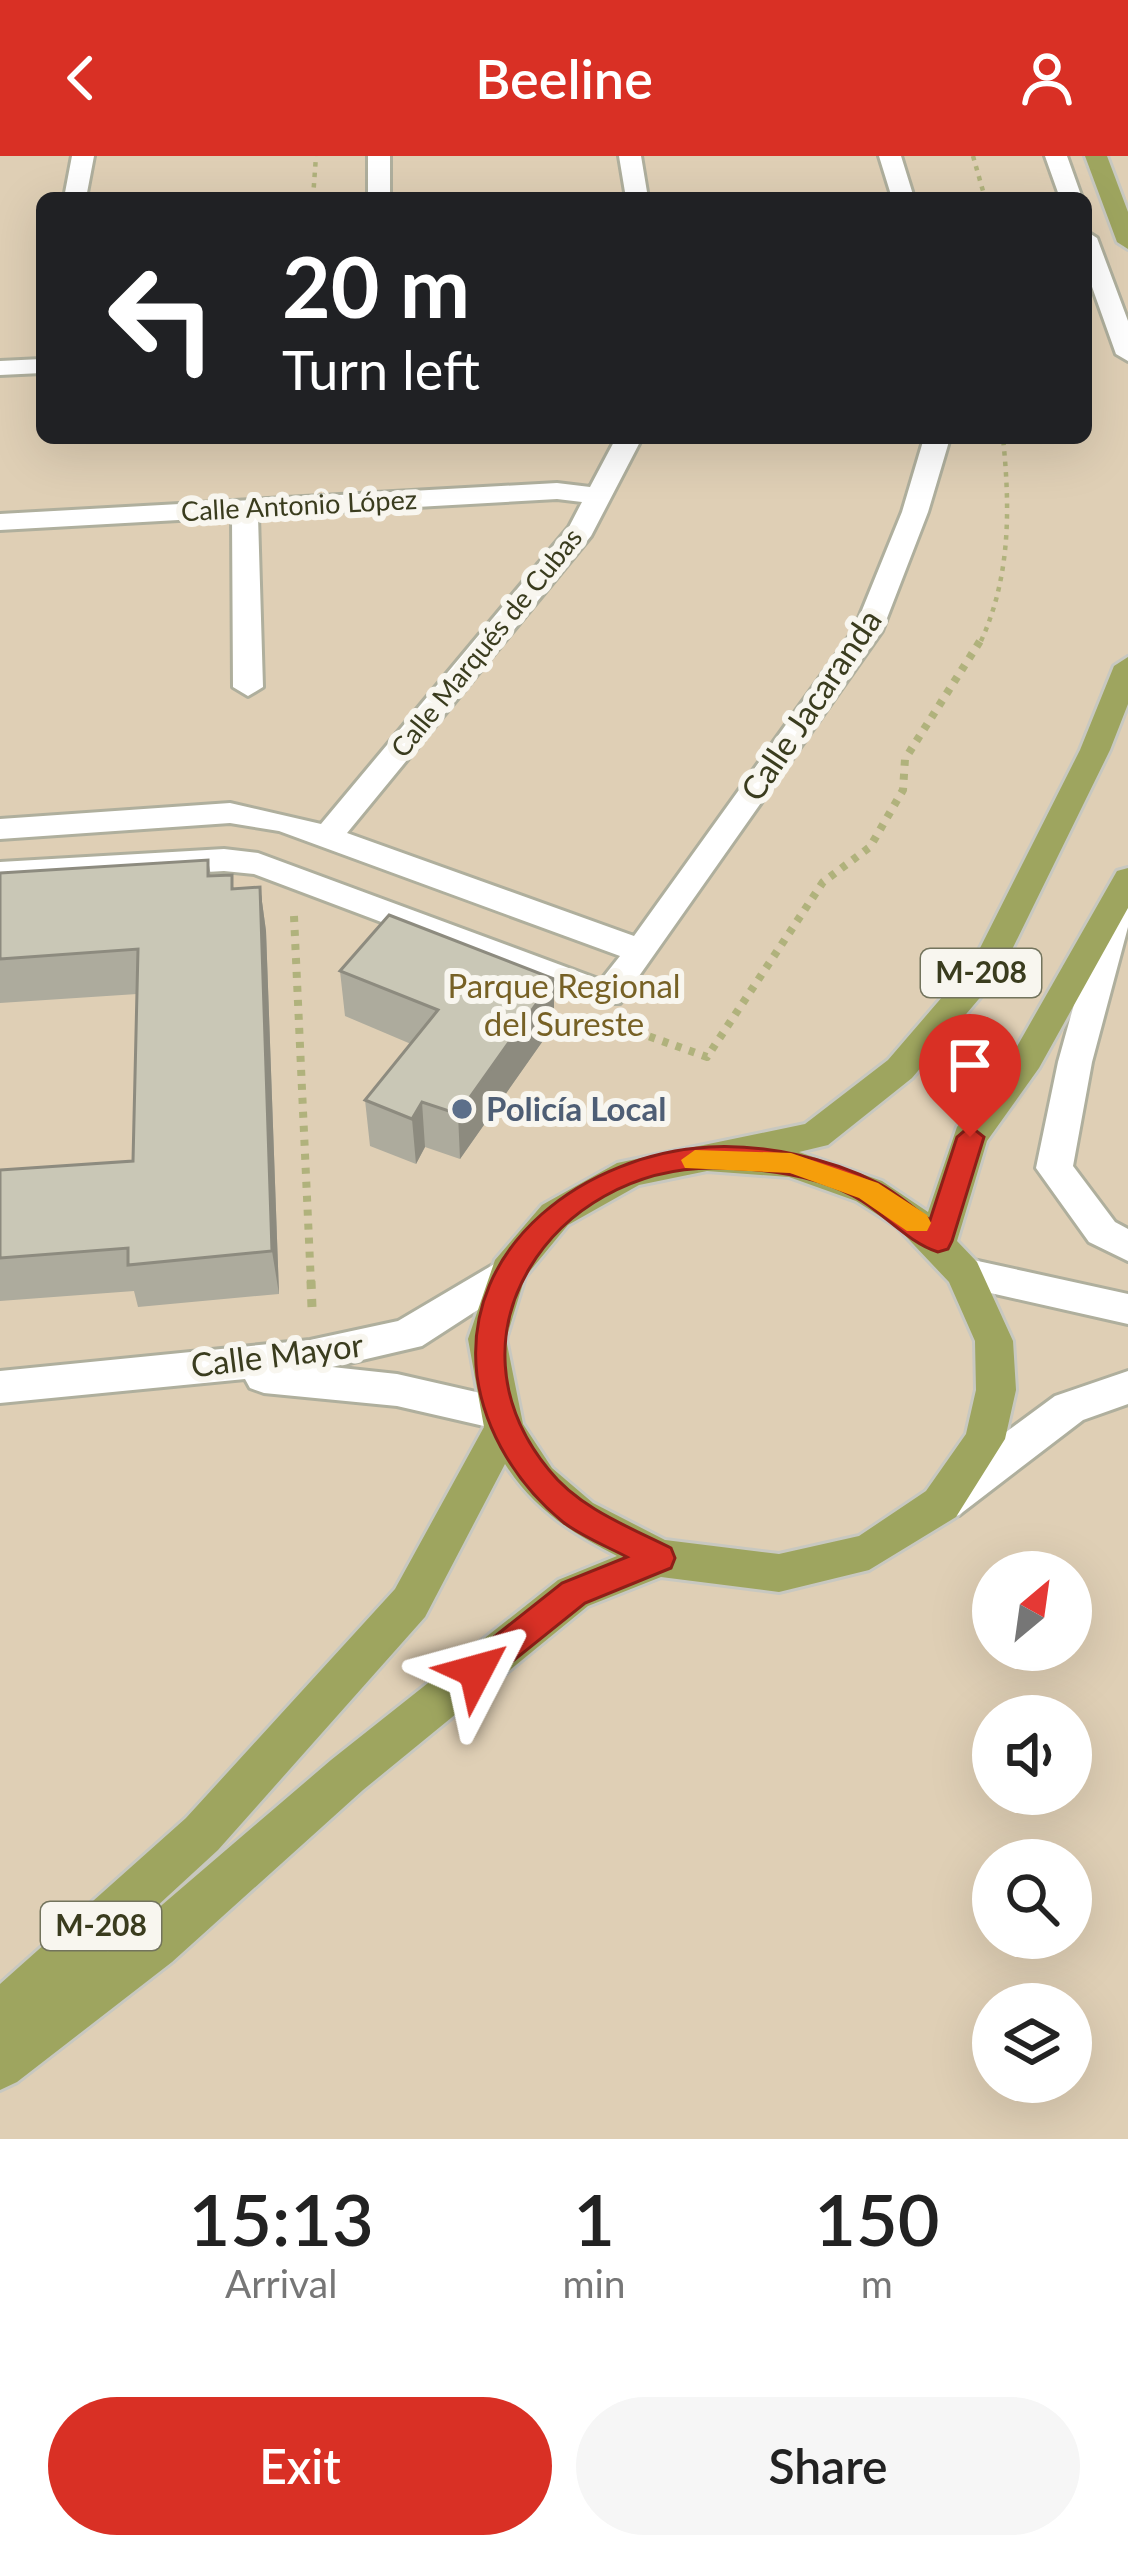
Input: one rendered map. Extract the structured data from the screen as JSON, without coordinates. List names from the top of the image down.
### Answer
{
  "streets": {
    "main road": ["M-208"],
    "street": [
      "Calle Antonio López",
      "Calle Marqués de Cubas",
      "Calle Jacaranda",
      "Calle Mayor"
    ]
  },
  "crossings": [
    ["Calle Antonio López", "Calle Marqués de Cubas"],
    ["M-208", "Calle Mayor"]
  ],
  "parks": ["Parque Regional del Sureste"],
  "places": ["Policía Local"],
  "north": "top right",
  "page": {
    "header": "Beeline",
    "turn": ["20 m", "Turn left"],
    "eta": [
      "15:13",
      "Arrival",
      "1",
      "min",
      "150",
      "m"
    ],
    "buttons": ["Exit", "Share"]
  }
}
